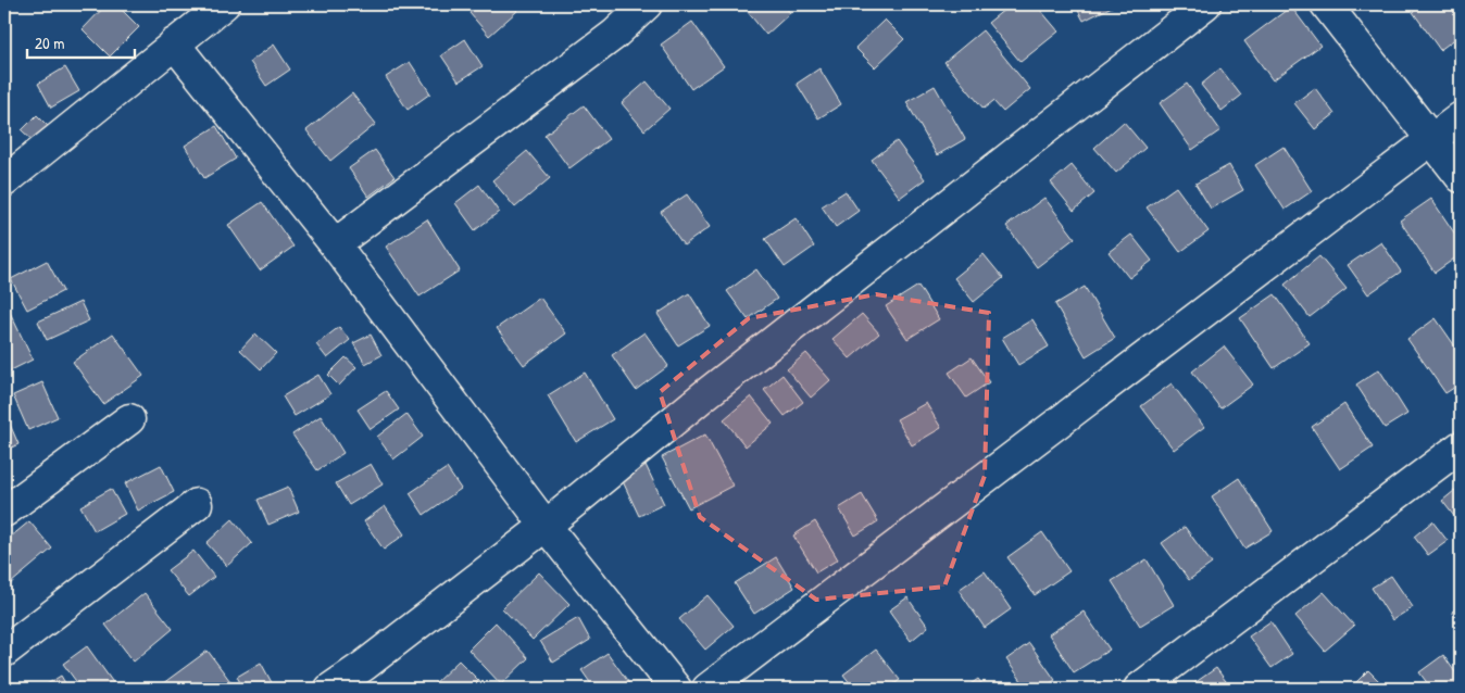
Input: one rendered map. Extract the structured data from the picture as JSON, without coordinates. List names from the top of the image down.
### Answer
{
  "scale_bar": "20 m"
}
